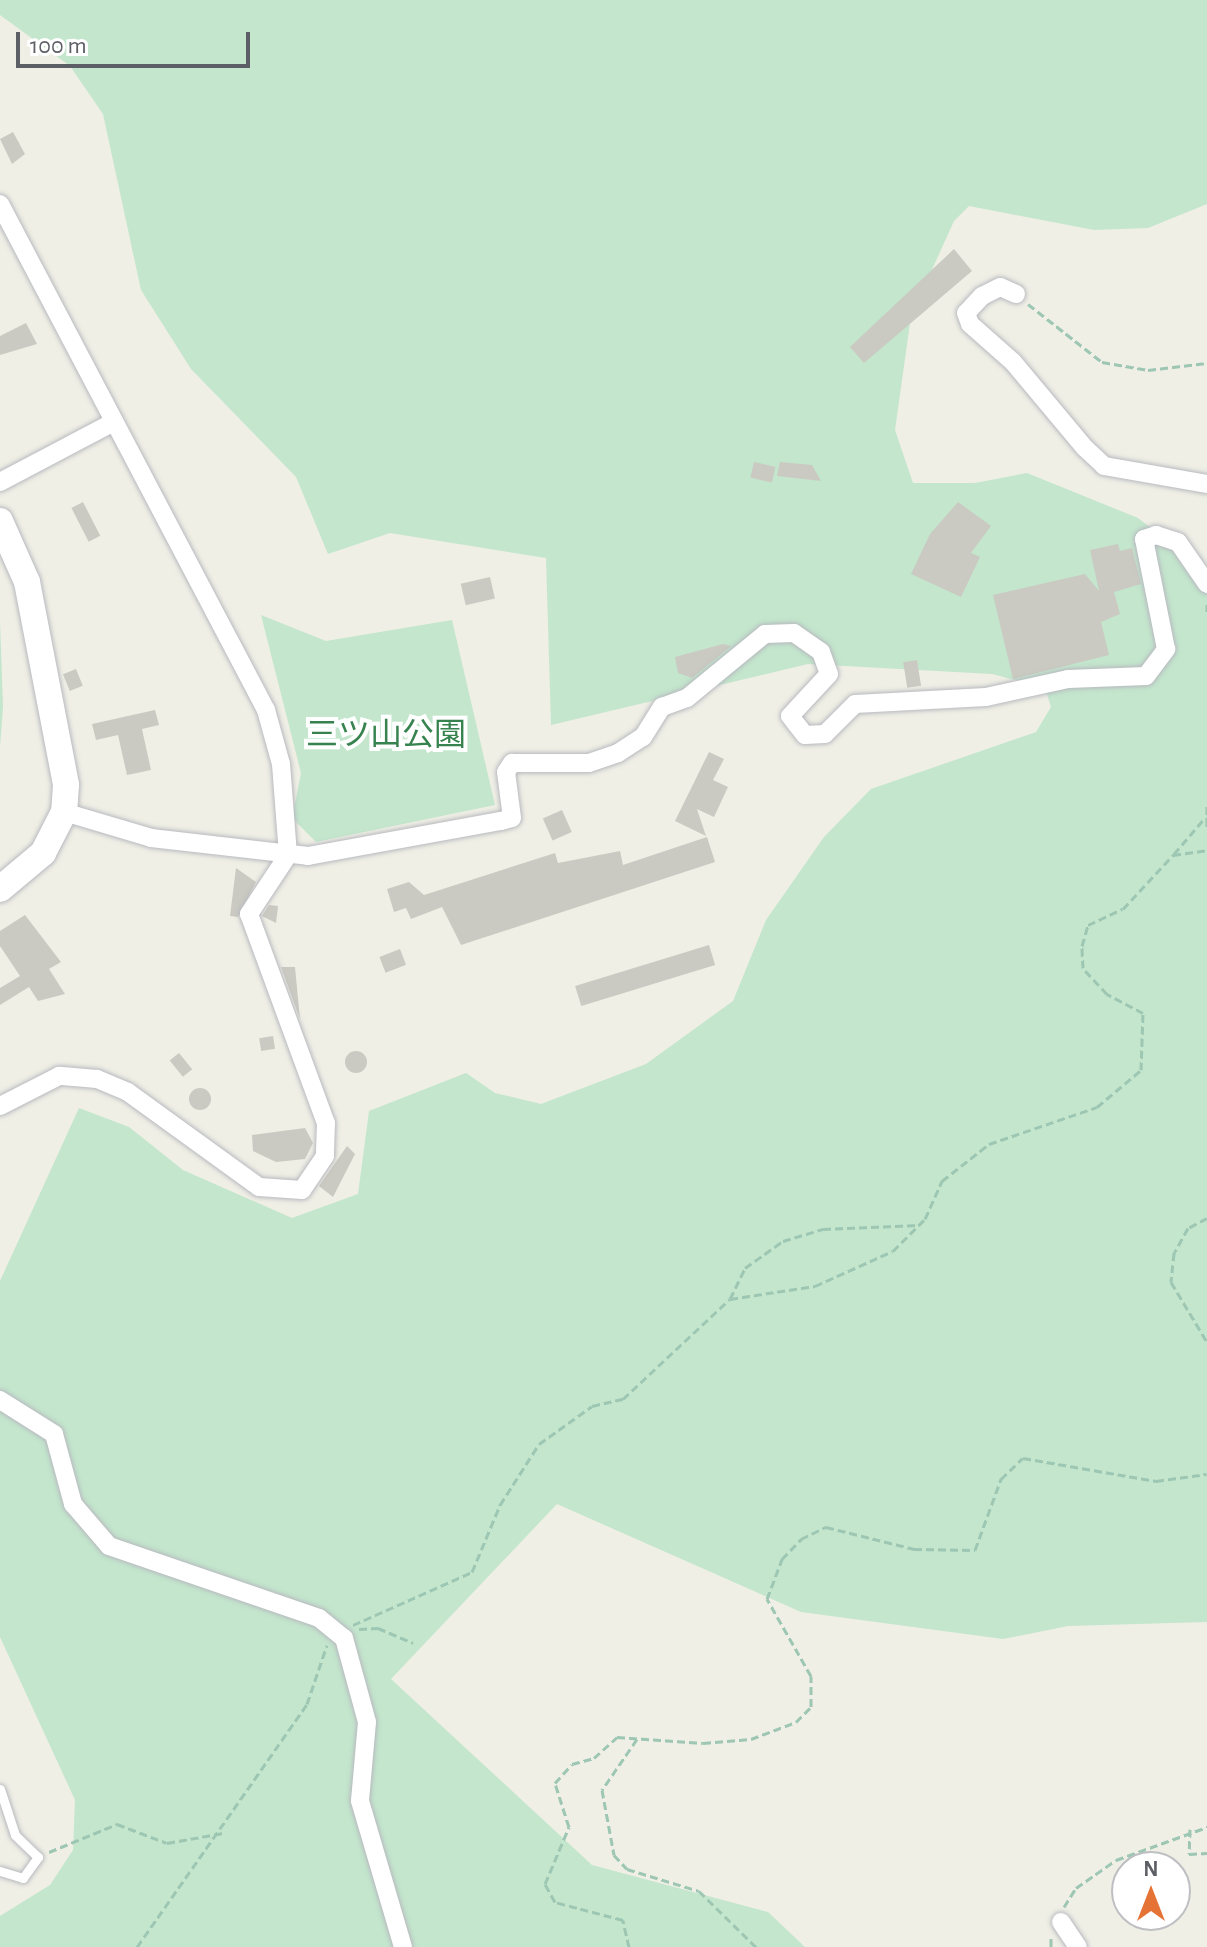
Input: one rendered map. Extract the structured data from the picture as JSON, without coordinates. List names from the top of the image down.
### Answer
{
  "parks": ["三ツ山公園"],
  "scale_bar": "100 m",
  "north": "top"
}
